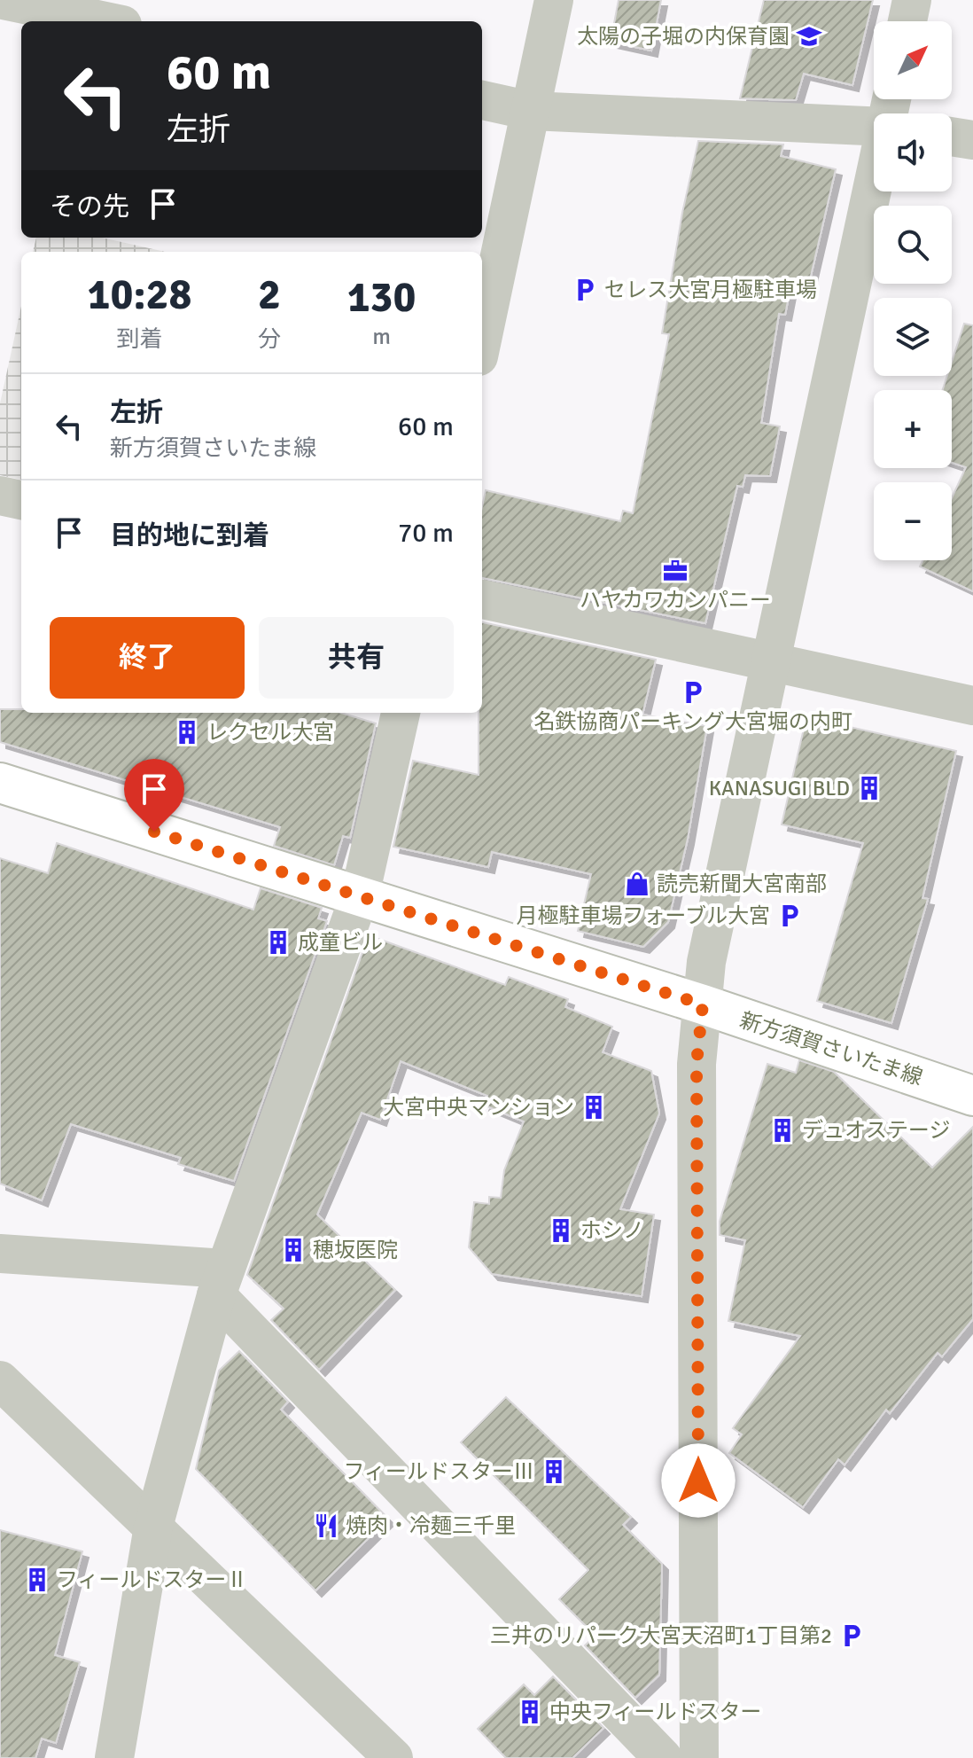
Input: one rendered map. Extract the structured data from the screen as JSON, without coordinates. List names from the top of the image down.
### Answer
{
  "streets": {
    "main road": ["新方須賀さいたま線"]
  },
  "places": {
    "school or university": ["太陽の子堀の内保育園"],
    "parking": [
      "セレス大宮月極駐車場",
      "名鉄協商パーキング大宮堀の内町",
      "月極駐車場フォーブル大宮",
      "三井のリパーク大宮天沼町1丁目第2"
    ],
    "office": ["ハヤカワカンパニー"],
    "building": [
      "レクセル大宮",
      "KANASUGI BLD",
      "成童ビル",
      "大宮中央マンション",
      "デュオステージ",
      "ホシノ",
      "穂坂医院",
      "フィールドスターⅢ",
      "フィールドスターⅡ",
      "中央フィールドスター"
    ],
    "shop": ["読売新聞大宮南部"],
    "restaurant": ["焼肉・冷麺三千里"]
  },
  "north": "top right",
  "page": {
    "map_buttons": ["+", "−"],
    "turn": ["60 m", "左折"],
    "then": "その先",
    "eta": [
      "10:28",
      "到着",
      "2",
      "分",
      "130",
      "m"
    ],
    "list": [
      {
        "name": "左折",
        "note": "新方須賀さいたま線",
        "value": "60 m"
      },
      {
        "name": "目的地に到着",
        "value": "70 m"
      }
    ],
    "buttons": ["終了", "共有"]
  }
}
